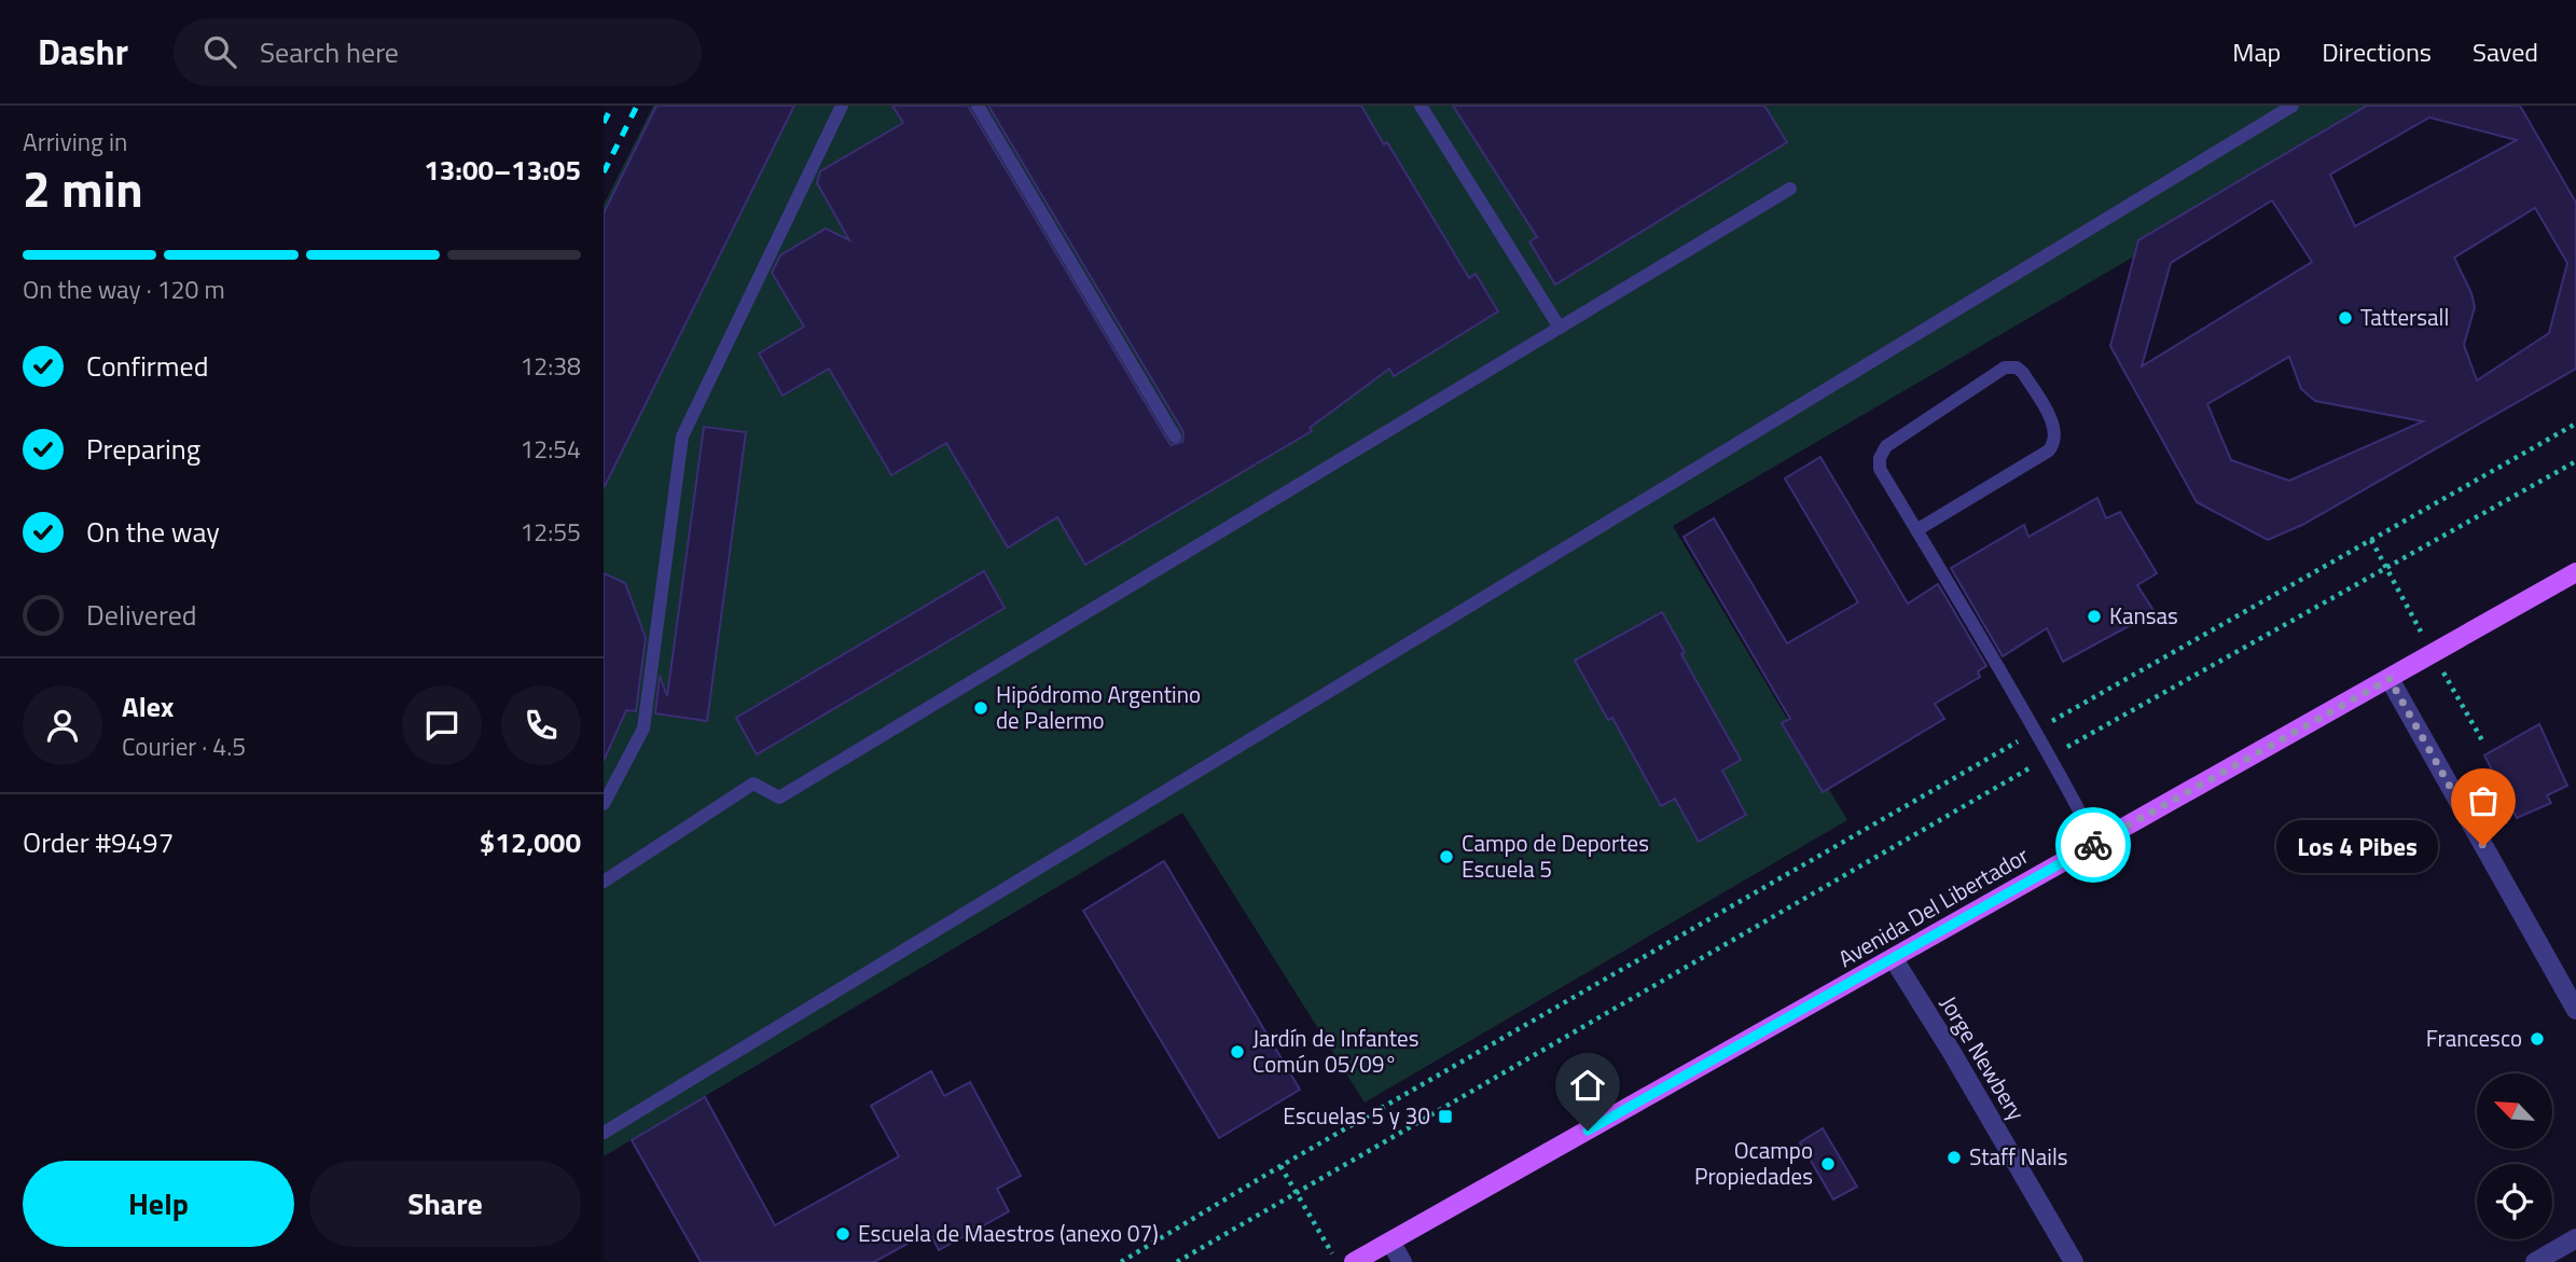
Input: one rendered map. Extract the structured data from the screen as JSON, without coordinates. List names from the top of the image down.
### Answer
{
  "streets": {
    "main road": ["Avenida Del Libertador"],
    "street": ["Jorge Newbery"]
  },
  "crossings": [
    ["Avenida Del Libertador", "Jorge Newbery"]
  ],
  "places": {
    "other": [
      "Tattersall",
      "Kansas",
      "Hipódromo Argentino de Palermo",
      "Los 4 Pibes",
      "Campo de Deportes Escuela 5",
      "Francesco",
      "Jardín de Infantes Común 05/09°",
      "Staff Nails",
      "Ocampo Propiedades",
      "Escuela de Maestros (anexo 07)"
    ],
    "transit": ["Escuelas 5 y 30"]
  },
  "north": "top left",
  "page": {
    "header": "Dashr",
    "search": "Search here",
    "nav": ["Map", "Directions", "Saved"],
    "heading": ["2 min", "Arriving in", "13:00–13:05"],
    "panel": [
      "Alex",
      "Courier · 4.5",
      "Order #9497",
      "$12,000"
    ],
    "bar": "On the way · 120 m",
    "list": [
      ["Confirmed", "12:38"],
      ["Preparing", "12:54"],
      ["On the way", "12:55"],
      "Delivered"
    ],
    "bubble": "Los 4 Pibes",
    "buttons": ["Help", "Share"]
  }
}
